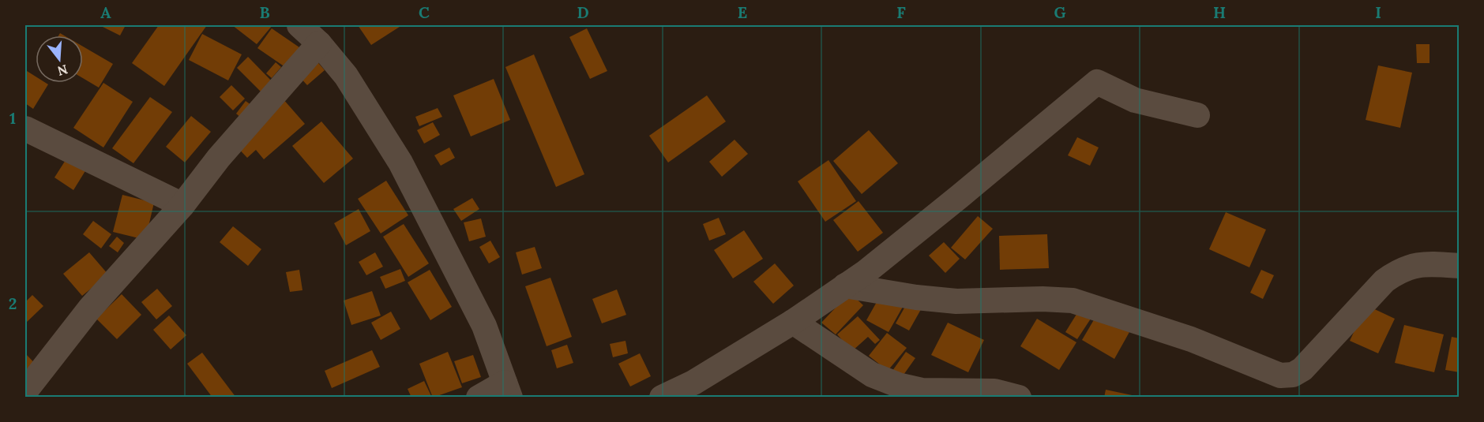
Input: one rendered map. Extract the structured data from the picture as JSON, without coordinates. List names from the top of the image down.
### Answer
{
  "north": "bottom",
  "grid": {
    "columns": [
      "A",
      "B",
      "C",
      "D",
      "E",
      "F",
      "G",
      "H",
      "I"
    ],
    "rows": ["1", "2"]
  }
}
